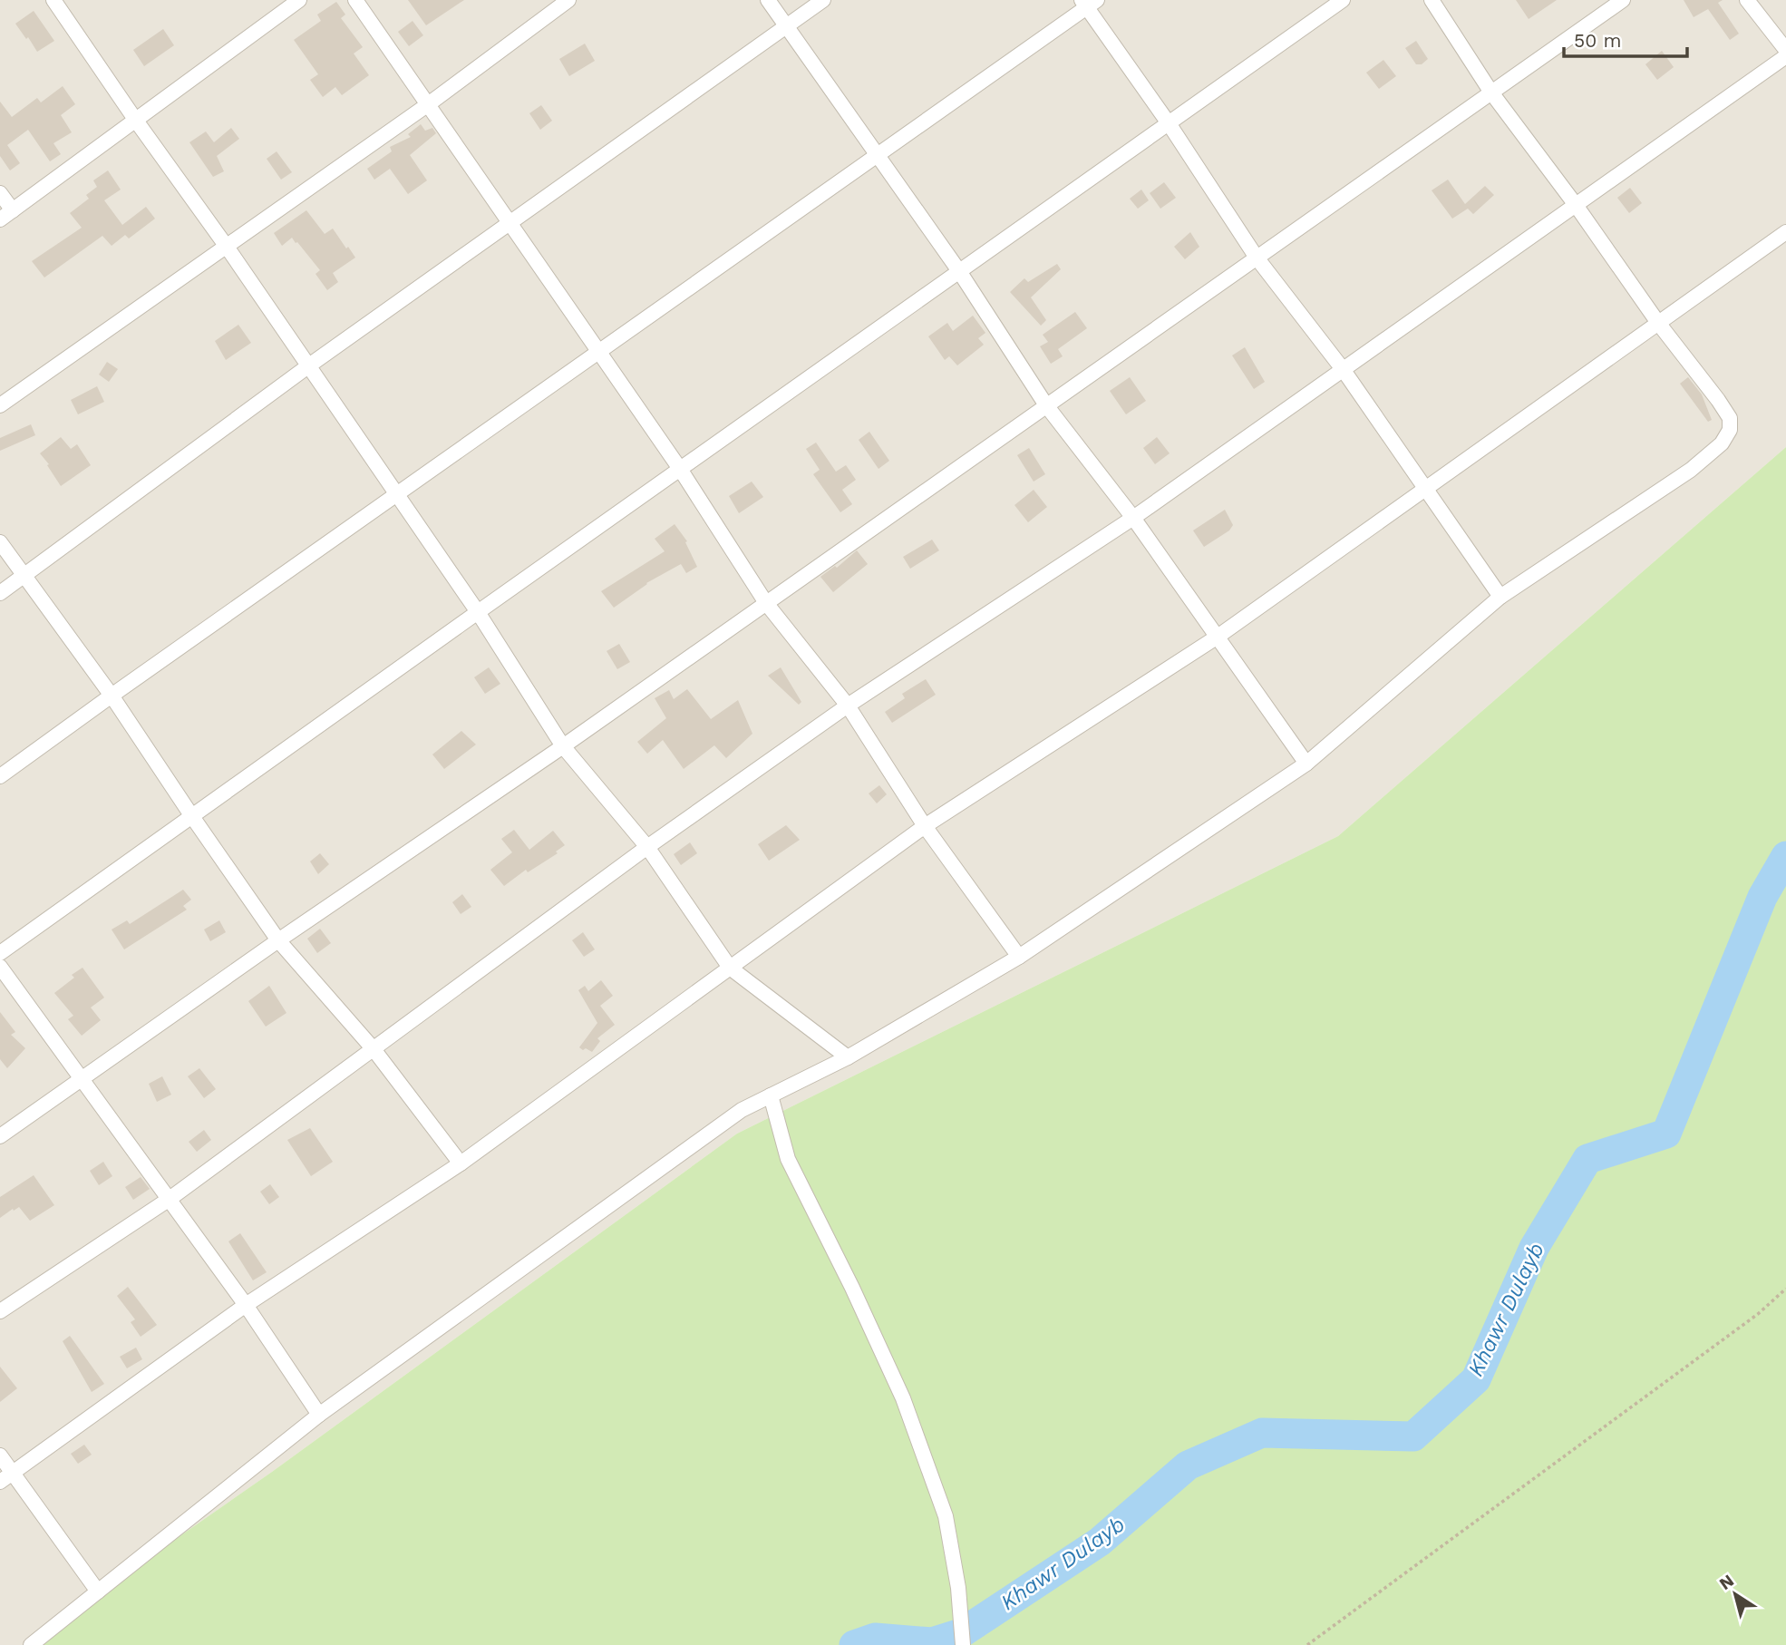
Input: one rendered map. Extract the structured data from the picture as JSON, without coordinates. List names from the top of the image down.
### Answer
{
  "water": ["Khawr Dulayb"],
  "scale_bar": "50 m",
  "north": "top left"
}
